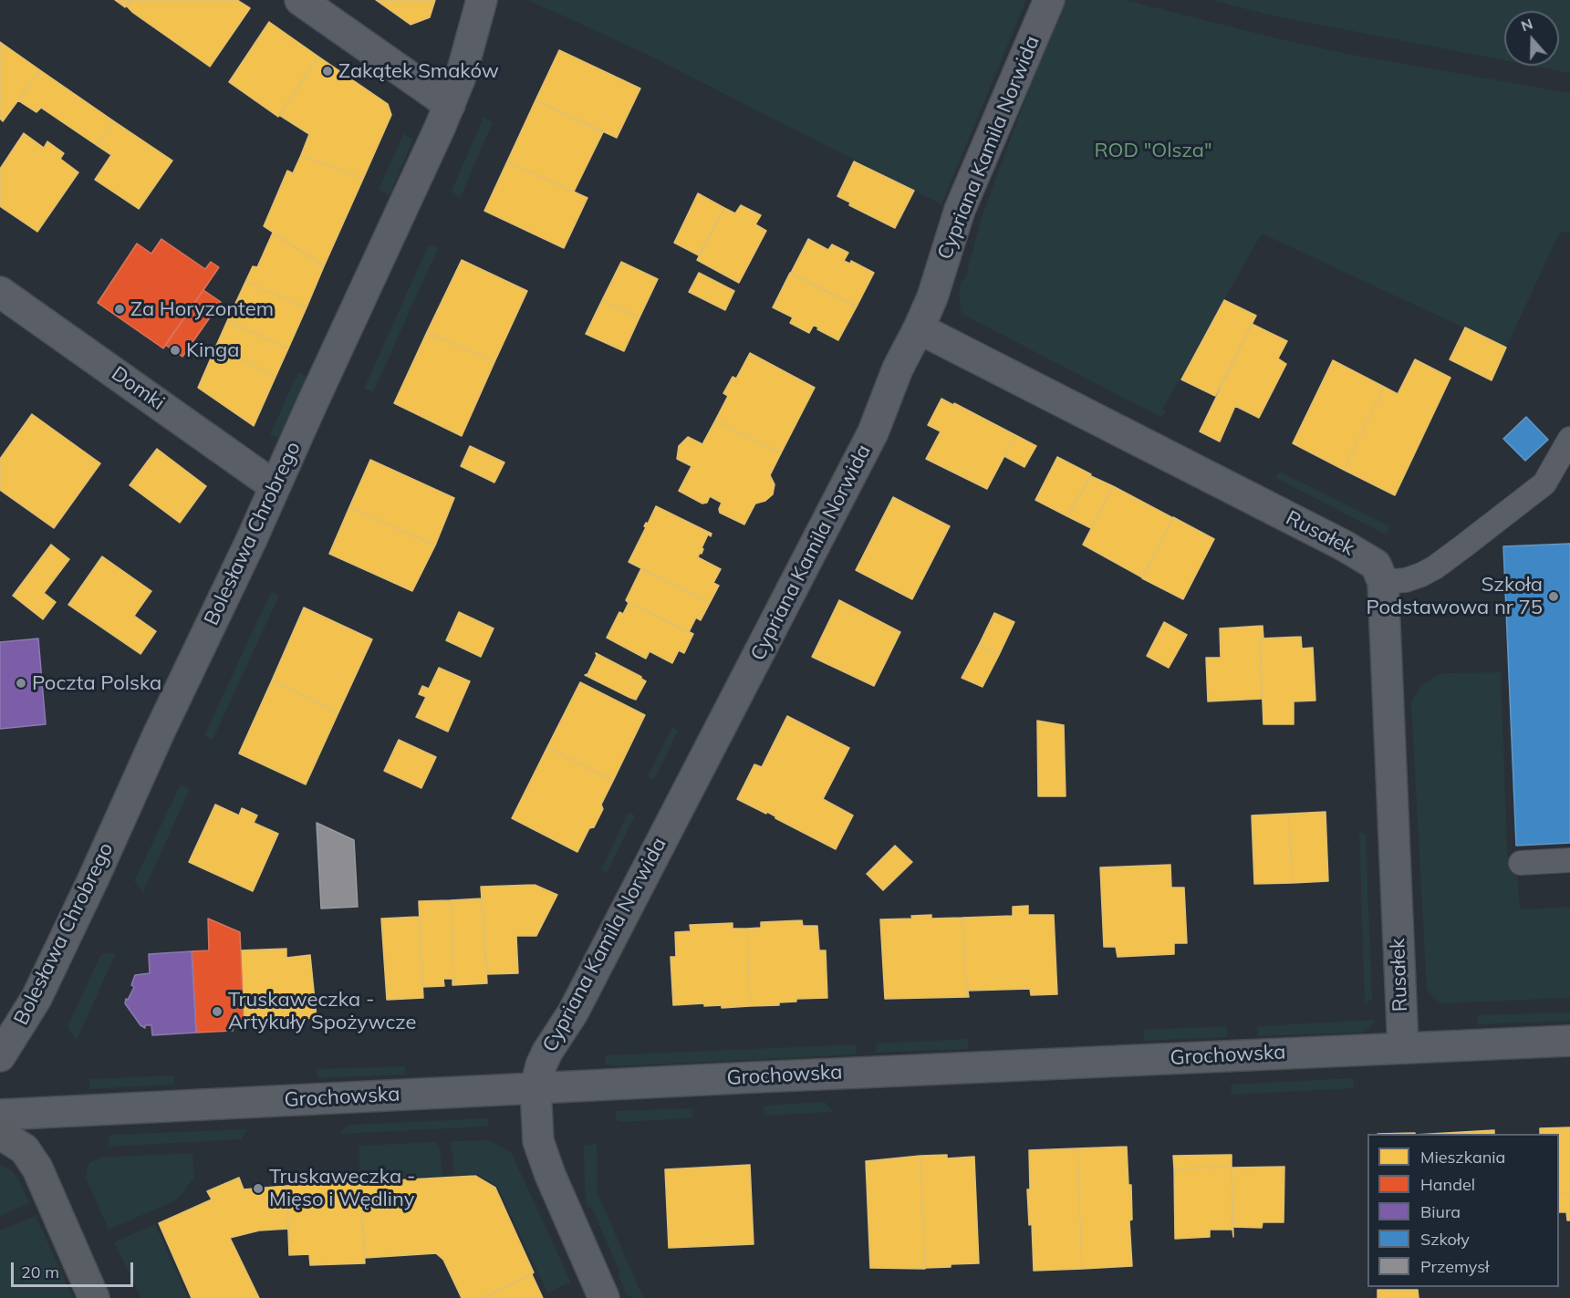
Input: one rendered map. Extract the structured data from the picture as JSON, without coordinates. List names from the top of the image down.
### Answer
{
  "streets": {
    "street": [
      "Cypriana Kamila Norwida",
      "Domki",
      "Bolesława Chrobrego",
      "Rusałek",
      "Grochowska"
    ]
  },
  "crossings": [
    ["Cypriana Kamila Norwida", "Rusałek"],
    ["Cypriana Kamila Norwida", "Grochowska"],
    ["Domki", "Bolesława Chrobrego"],
    ["Rusałek", "Grochowska"]
  ],
  "parks": ["ROD \"Olsza\""],
  "places": [
    "Zakątek Smaków",
    "Za Horyzontem",
    "Kinga",
    "Szkoła Podstawowa nr 75",
    "Poczta Polska",
    "Truskaweczka - Artykuły Spożywcze",
    "Truskaweczka - Mięso i Wędliny"
  ],
  "legend": [
    "Mieszkania",
    "Handel",
    "Biura",
    "Szkoły",
    "Przemysł"
  ],
  "scale_bar": "20 m",
  "north": "top"
}
